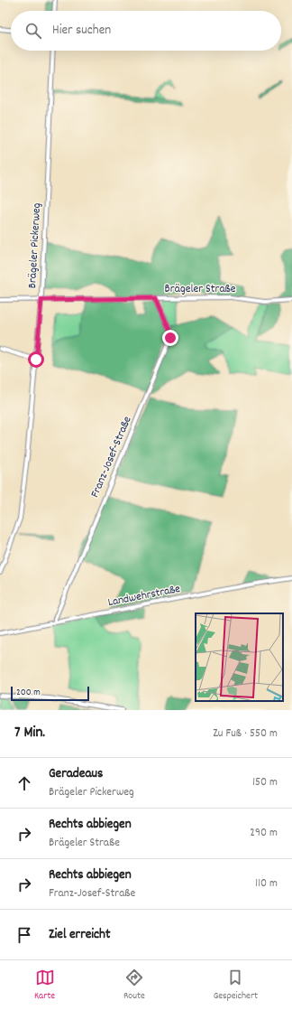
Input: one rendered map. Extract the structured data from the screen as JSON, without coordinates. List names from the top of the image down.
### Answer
{
  "streets": {
    "street": [
      "Brägeler Pickerweg",
      "Brägeler Straße",
      "Franz-Josef-Straße",
      "Landwehrstraße"
    ]
  },
  "crossings": [
    ["Brägeler Pickerweg", "Brägeler Straße"],
    ["Brägeler Straße", "Franz-Josef-Straße"],
    ["Franz-Josef-Straße", "Landwehrstraße"]
  ],
  "scale_bar": "200 m",
  "page": {
    "search": "Hier suchen",
    "scale": "200 m",
    "heading": ["7 Min.", "Zu Fuß · 550 m"],
    "list": [
      ["Geradeaus", "Brägeler Pickerweg", "150 m"],
      ["Rechts abbiegen", "Brägeler Straße", "290 m"],
      ["Rechts abbiegen", "Franz-Josef-Straße", "110 m"],
      "Ziel erreicht"
    ],
    "nav": ["Karte", "Route", "Gespeichert"]
  }
}
